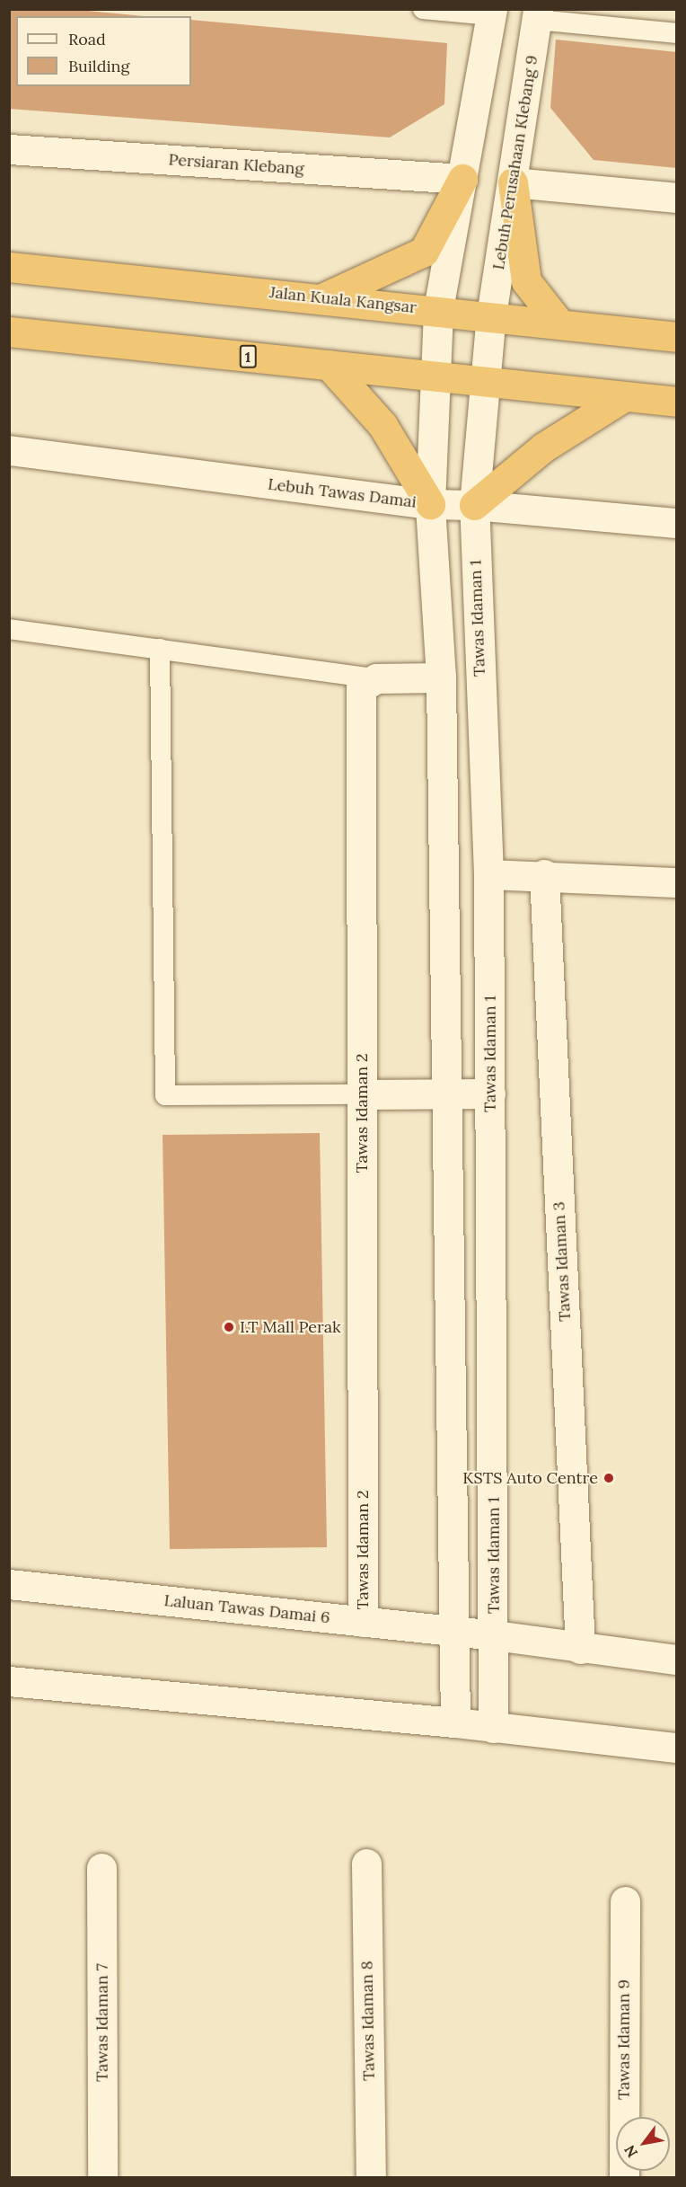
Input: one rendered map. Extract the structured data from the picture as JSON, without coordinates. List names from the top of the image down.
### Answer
{
  "streets": {
    "highway": ["Jalan Kuala Kangsar", "1"],
    "street": [
      "Lebuh Perusahaan Klebang 9",
      "Persiaran Klebang",
      "Lebuh Tawas Damai",
      "Tawas Idaman 1",
      "Tawas Idaman 2",
      "Tawas Idaman 3",
      "Laluan Tawas Damai 6",
      "Tawas Idaman 8",
      "Tawas Idaman 7",
      "Tawas Idaman 9"
    ]
  },
  "crossings": [
    ["Lebuh Perusahaan Klebang 9", "Jalan Kuala Kangsar"],
    ["Lebuh Perusahaan Klebang 9", "1"],
    ["Lebuh Perusahaan Klebang 9", "Tawas Idaman 1"],
    ["1", "Tawas Idaman 1"],
    ["Lebuh Tawas Damai", "Tawas Idaman 1"],
    ["Tawas Idaman 1", "Laluan Tawas Damai 6"],
    ["Tawas Idaman 2", "Laluan Tawas Damai 6"],
    ["Tawas Idaman 3", "Laluan Tawas Damai 6"]
  ],
  "places": ["I.T Mall Perak", "KSTS Auto Centre"],
  "legend": ["Road", "Building"],
  "north": "bottom left"
}
